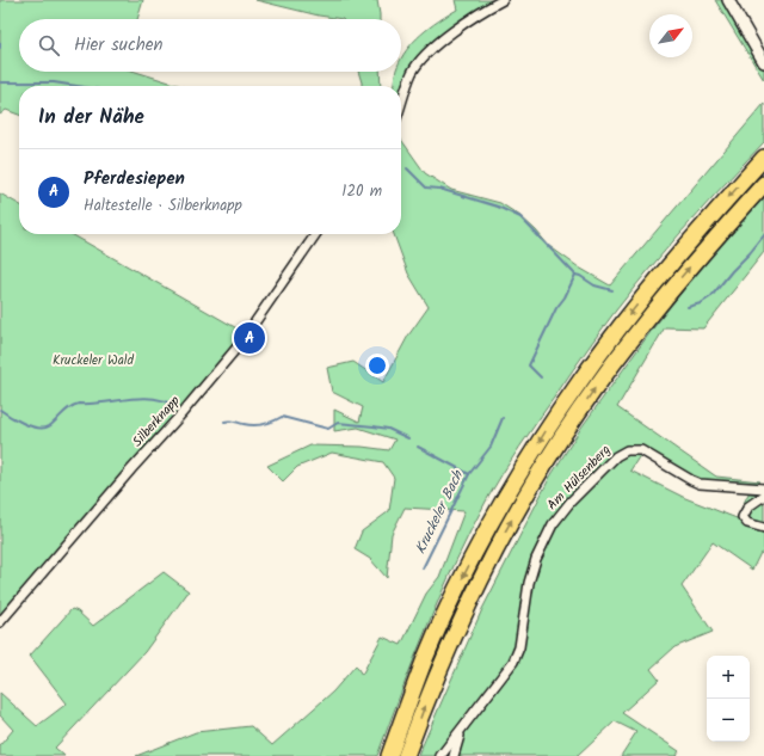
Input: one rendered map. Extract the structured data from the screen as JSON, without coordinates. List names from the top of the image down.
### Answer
{
  "streets": {
    "street": ["Silberknapp", "Am Hülsenberg"]
  },
  "water": ["Kruckeler Bach"],
  "parks": ["Kruckeler Wald"],
  "north": "top right",
  "page": {
    "search": "Hier suchen",
    "heading": "In der Nähe",
    "list": [
      {
        "mark": "A",
        "name": "Pferdesiepen",
        "note": "Haltestelle · Silberknapp",
        "value": "120 m"
      }
    ],
    "pins": "A",
    "map_buttons": ["+", "−"]
  }
}
